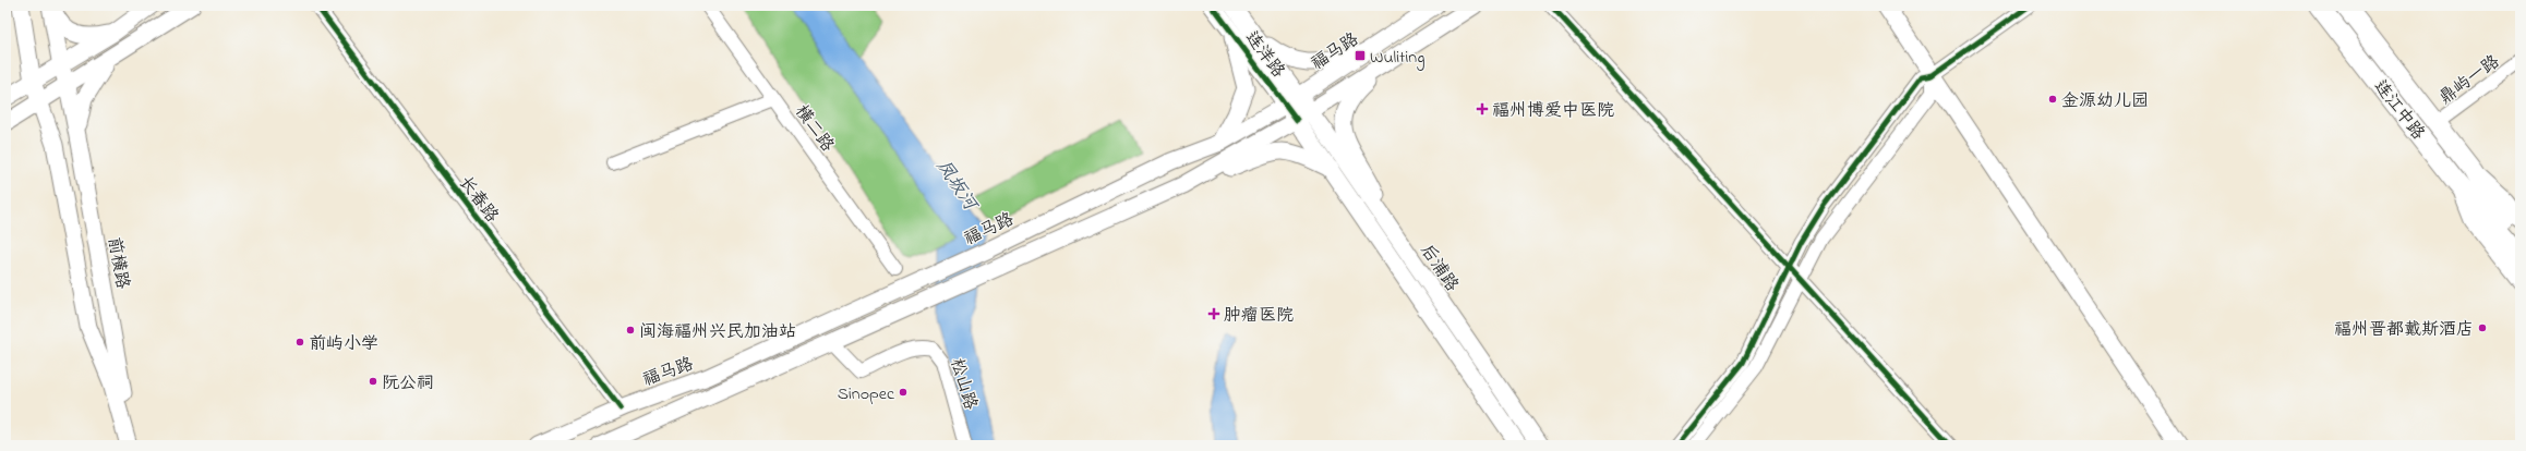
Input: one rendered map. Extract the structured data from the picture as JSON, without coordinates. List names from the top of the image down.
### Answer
{
  "streets": {
    "highway": ["连江中路"],
    "main road": [
      "福马路",
      "连洋路",
      "前横路",
      "后浦路"
    ],
    "street": [
      "鼎屿一路",
      "横二路",
      "长春路",
      "松山路"
    ]
  },
  "crossings": [
    ["福马路", "连洋路"],
    ["福马路", "长春路"],
    ["连洋路", "后浦路"],
    ["鼎屿一路", "连江中路"]
  ],
  "water": ["凤坂河"],
  "places": {
    "transit": ["Wuliting"],
    "other": [
      "金源幼儿园",
      "福州晋都戴斯酒店",
      "闽海福州兴民加油站",
      "前屿小学",
      "阮公祠",
      "Sinopec"
    ],
    "health": ["福州博爱中医院", "肿瘤医院"]
  }
}
